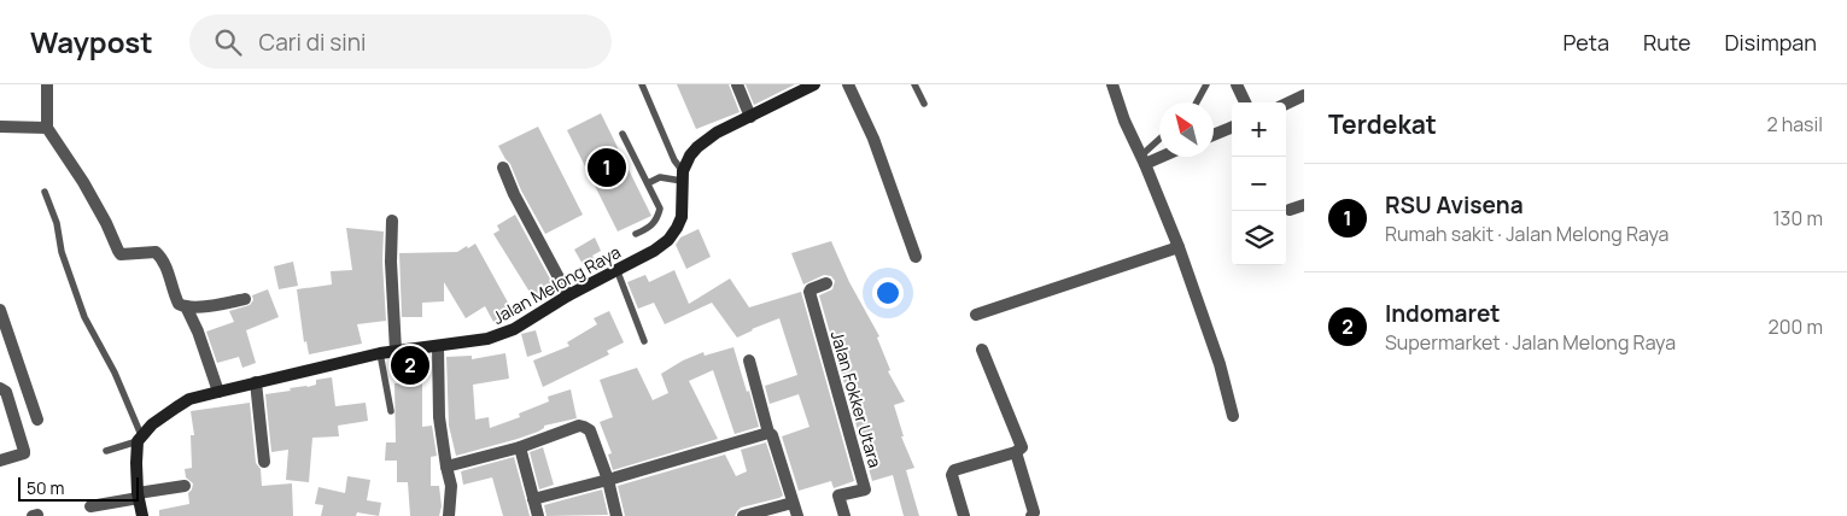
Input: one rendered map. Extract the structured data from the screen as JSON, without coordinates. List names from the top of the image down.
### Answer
{
  "streets": {
    "main road": ["Jalan Melong Raya"],
    "street": ["Jalan Fokker Utara"]
  },
  "scale_bar": "50 m",
  "north": "top left",
  "page": {
    "header": "Waypost",
    "search": "Cari di sini",
    "nav": ["Peta", "Rute", "Disimpan"],
    "heading": ["Terdekat", "2 hasil"],
    "map_buttons": ["+", "−"],
    "pins": ["1", "2"],
    "list": [
      {
        "mark": "1",
        "name": "RSU Avisena",
        "note": "Rumah sakit · Jalan Melong Raya",
        "value": "130 m"
      },
      {
        "mark": "2",
        "name": "Indomaret",
        "note": "Supermarket · Jalan Melong Raya",
        "value": "200 m"
      }
    ],
    "scale": "50 m"
  }
}
